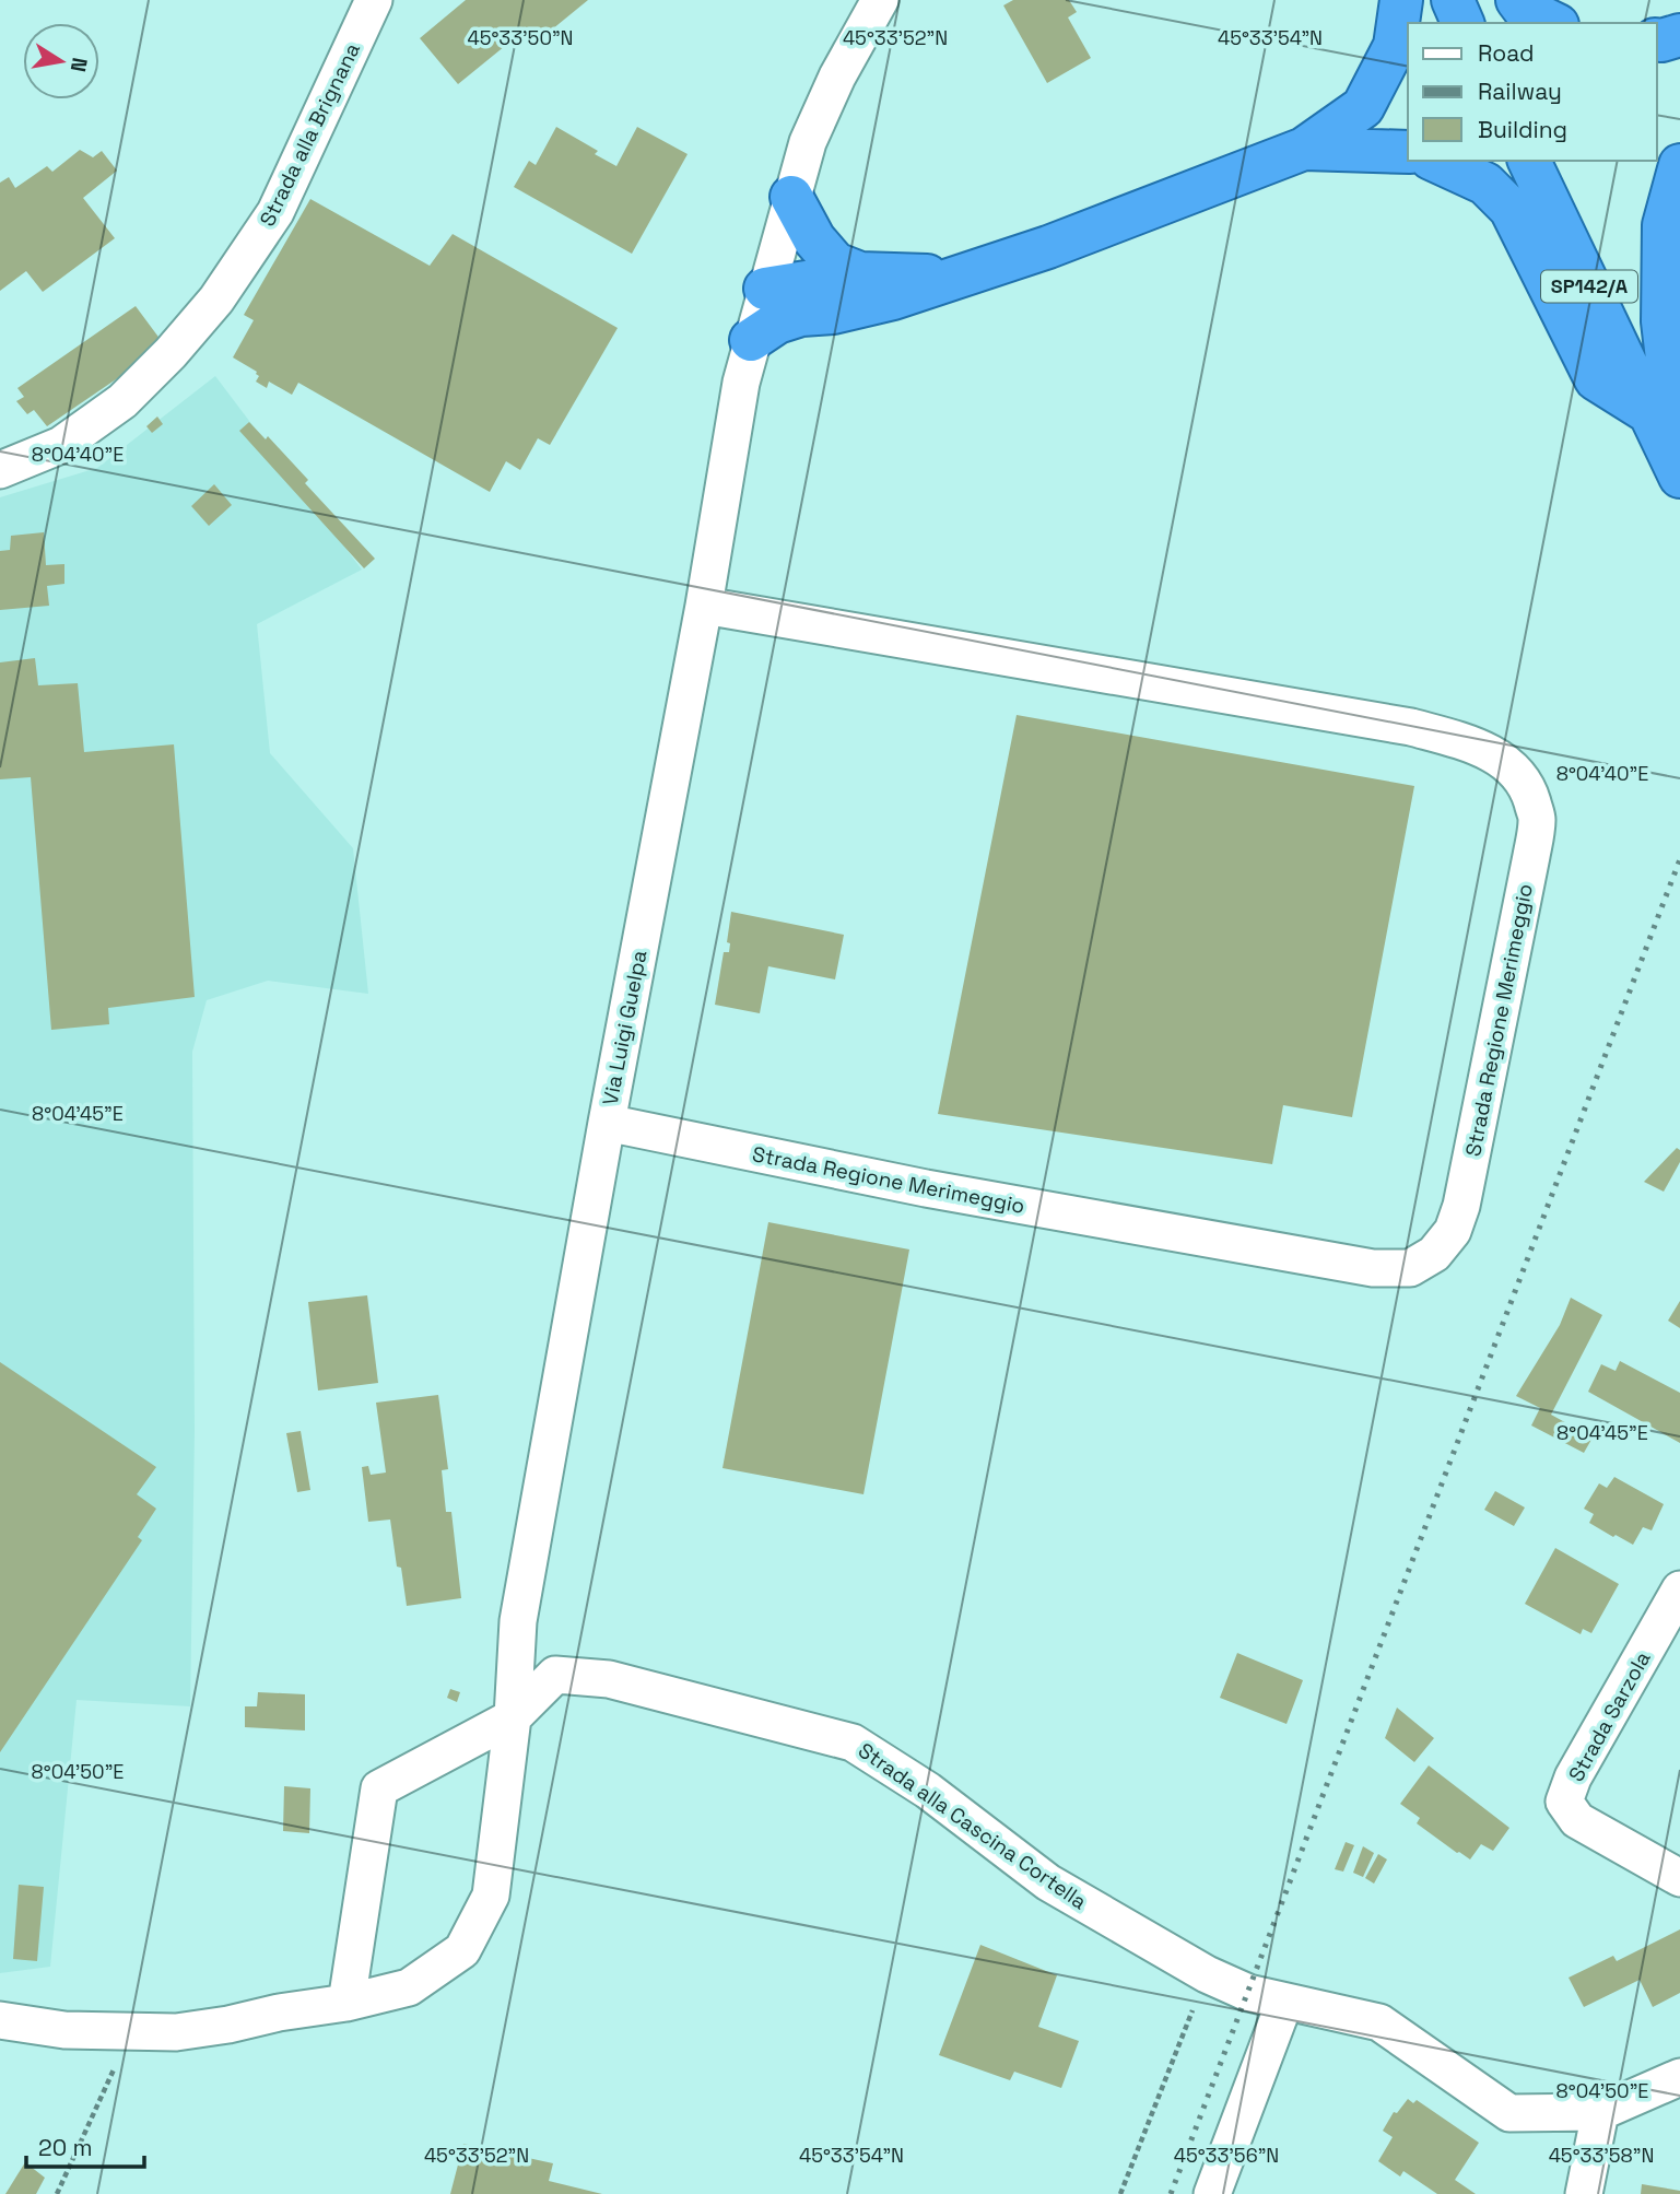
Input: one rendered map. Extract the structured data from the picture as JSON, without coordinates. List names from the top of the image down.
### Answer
{
  "streets": {
    "highway": ["SP142/A"],
    "street": [
      "Strada alla Brignana",
      "Strada Regione Merimeggio",
      "Via Luigi Guelpa",
      "Strada Sarzola",
      "Strada alla Cascina Cortella"
    ]
  },
  "crossings": [
    ["Strada Regione Merimeggio", "Via Luigi Guelpa"],
    ["Via Luigi Guelpa", "Strada alla Cascina Cortella"]
  ],
  "legend": ["Road", "Railway", "Building"],
  "scale_bar": "20 m",
  "north": "right",
  "coordinates": [
    "45°33'50\"N",
    "45°33'52\"N",
    "45°33'54\"N",
    "8°04'40\"E",
    "8°04'45\"E",
    "8°04'50\"E",
    "45°33'56\"N",
    "45°33'58\"N"
  ]
}
